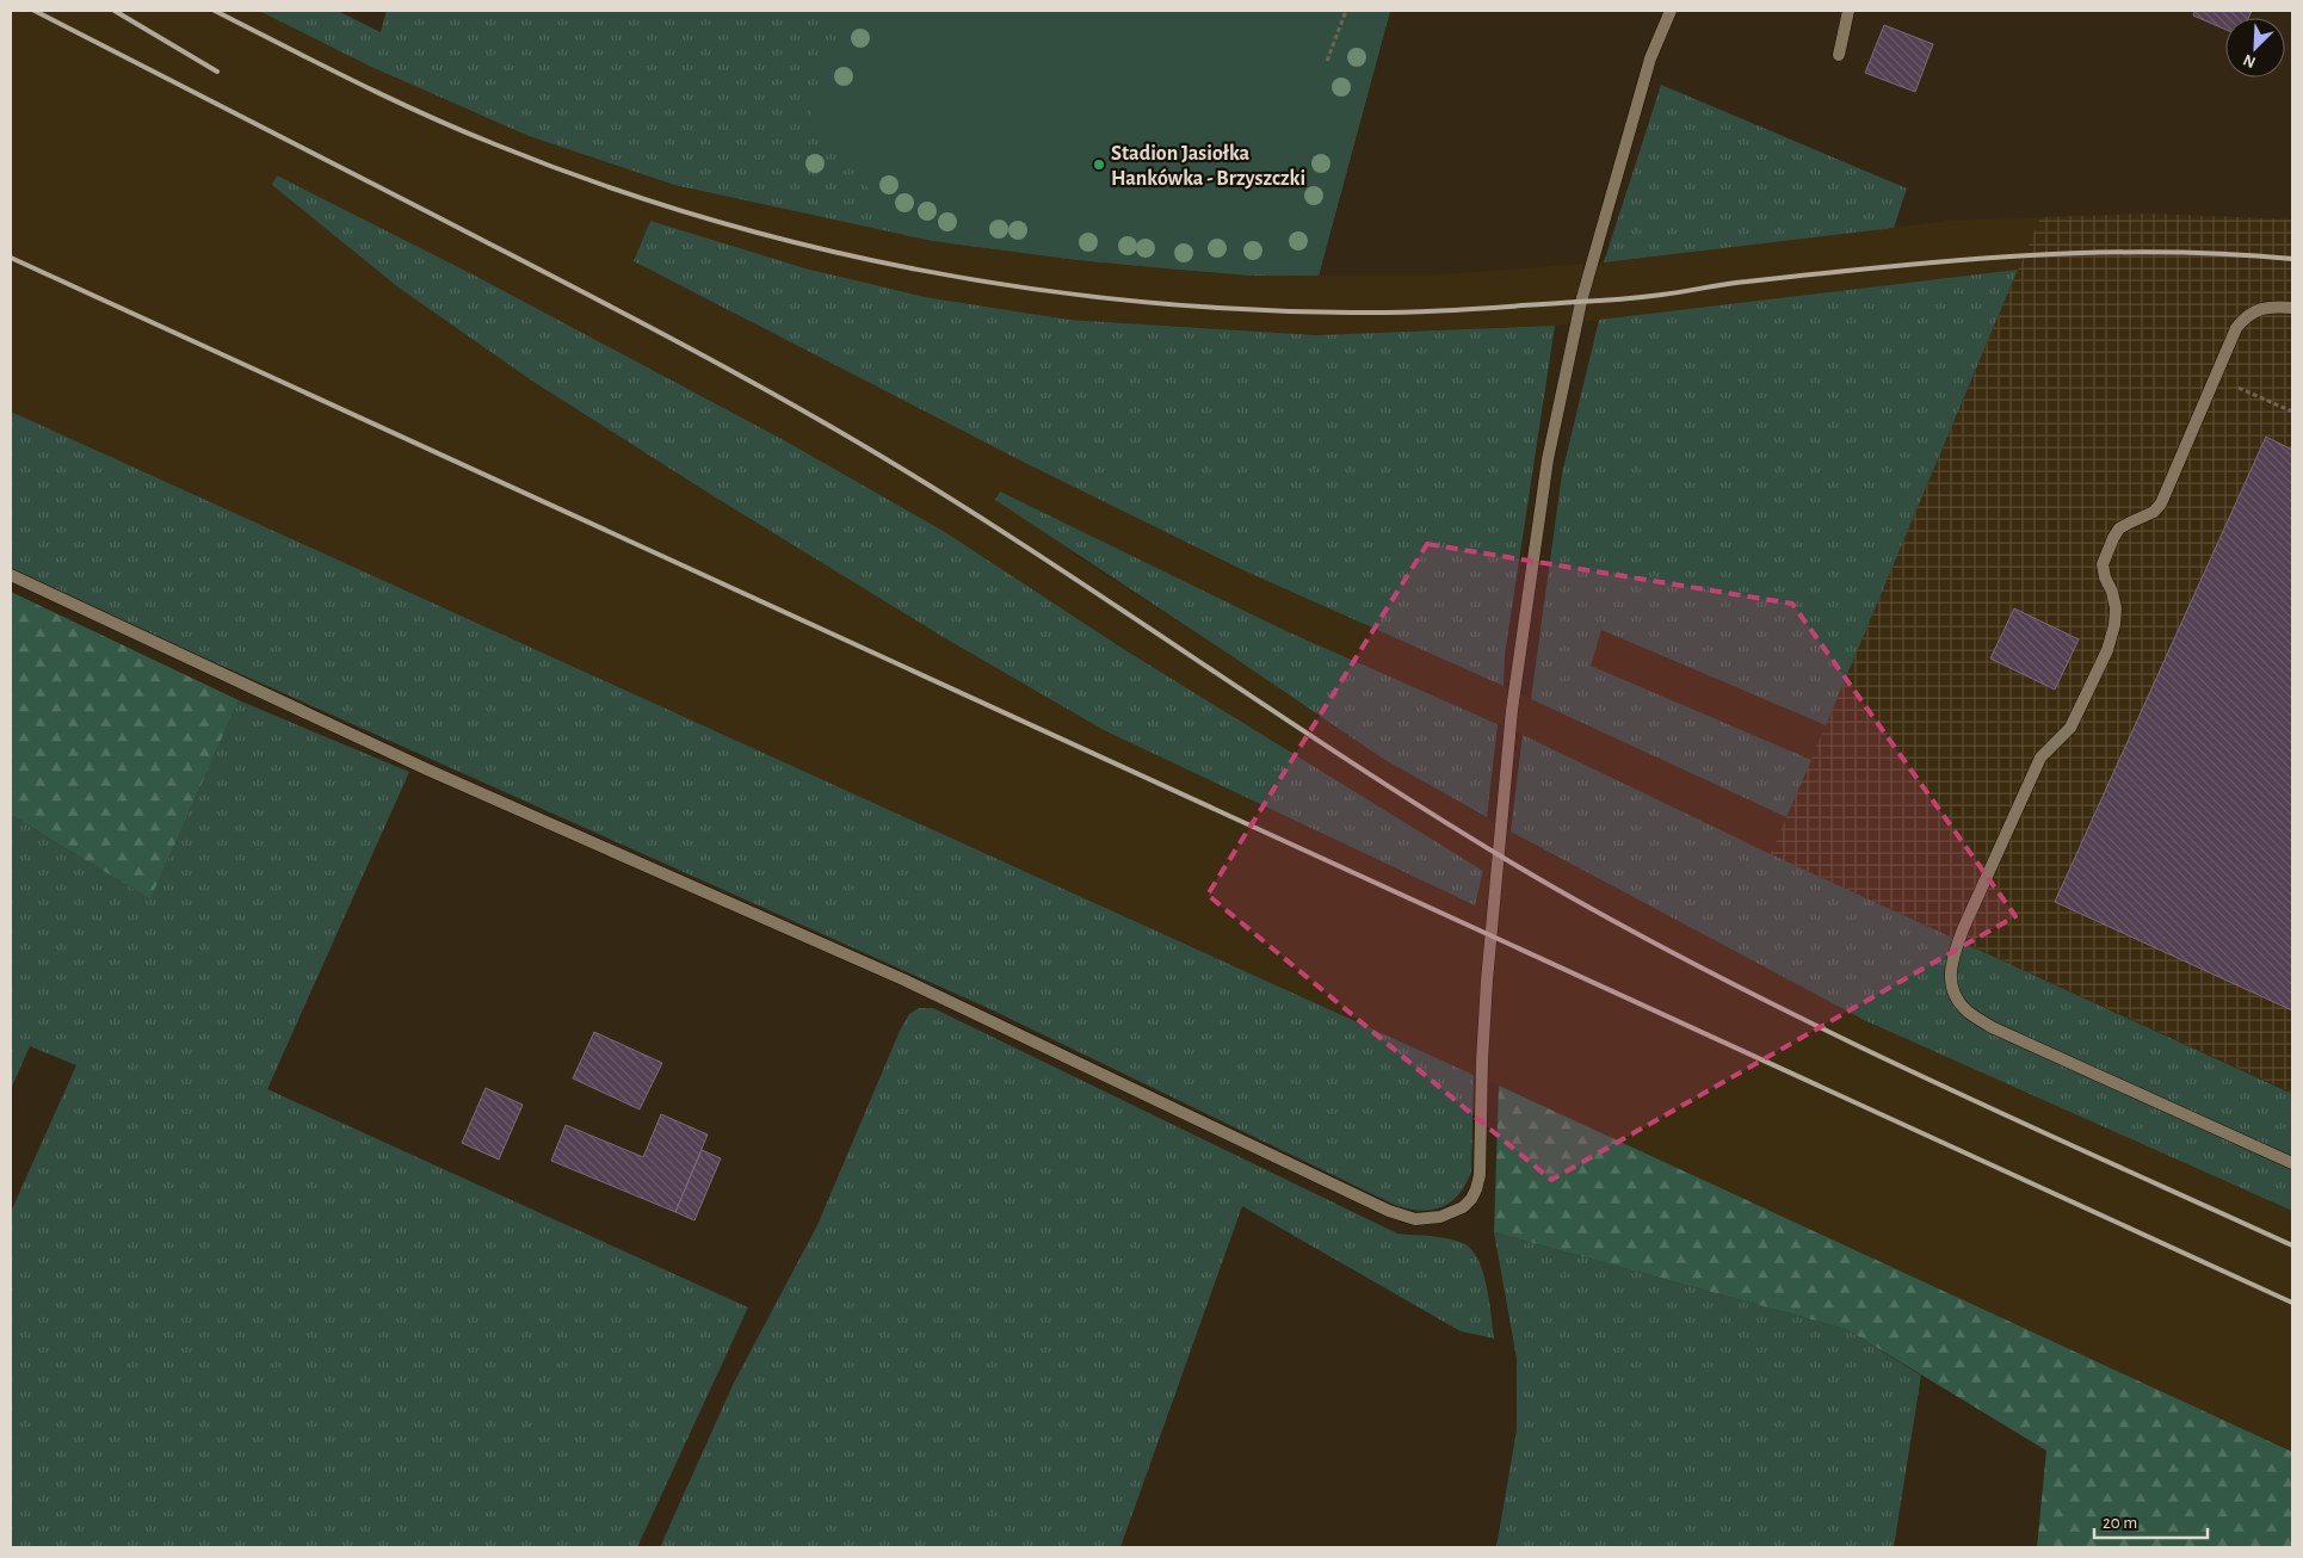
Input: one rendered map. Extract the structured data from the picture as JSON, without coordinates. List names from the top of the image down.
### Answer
{
  "places": ["Stadion Jasiołka Hankówka - Brzyszczki"],
  "scale_bar": "20 m",
  "north": "bottom left"
}
